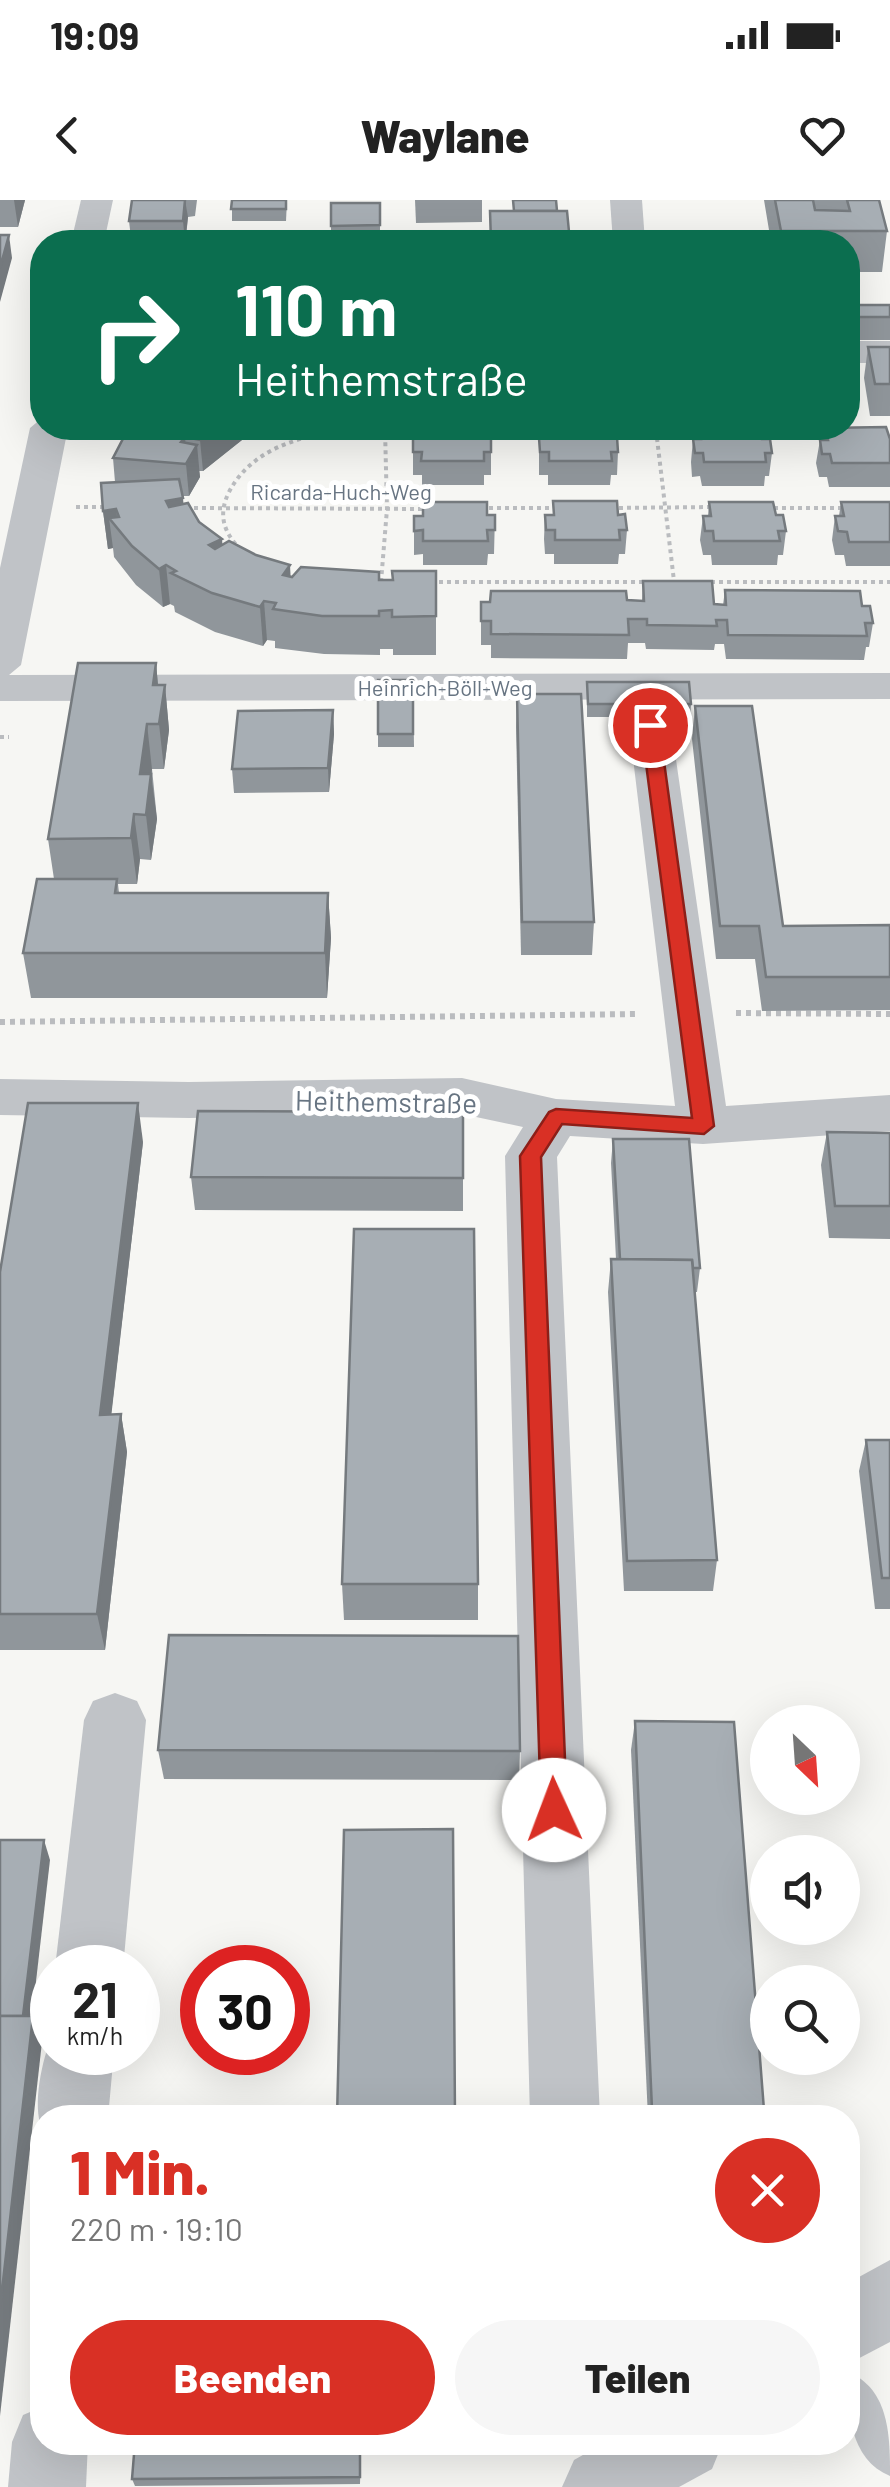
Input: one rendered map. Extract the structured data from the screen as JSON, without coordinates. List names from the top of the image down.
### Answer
{
  "streets": {
    "street": ["Heinrich-Böll-Weg", "Heithemstraße"],
    "path": ["Ricarda-Huch-Weg"]
  },
  "north": "bottom right",
  "page": {
    "status": "19:09",
    "header": "Waylane",
    "turn": ["110 m", "Heithemstraße"],
    "speed": "21 km/h",
    "limit": "30",
    "heading": ["1 Min.", "220 m · 19:10"],
    "buttons": ["Beenden", "Teilen"]
  }
}
